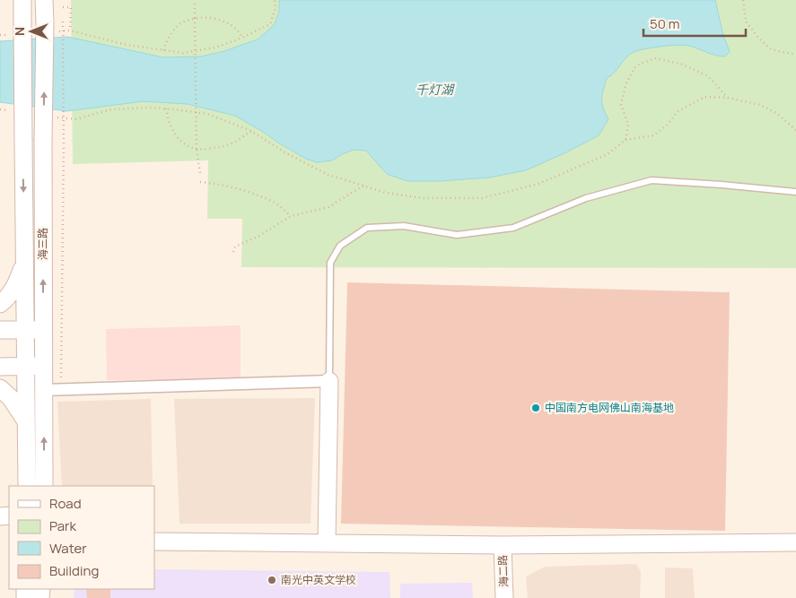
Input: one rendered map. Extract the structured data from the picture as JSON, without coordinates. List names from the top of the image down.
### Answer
{
  "streets": {
    "main road": ["海三路", "海二路"]
  },
  "water": ["千灯湖"],
  "places": ["中国南方电网佛山南海基地", "南光中英文学校"],
  "legend": [
    "Road",
    "Park",
    "Water",
    "Building"
  ],
  "scale_bar": "50 m",
  "north": "left"
}
